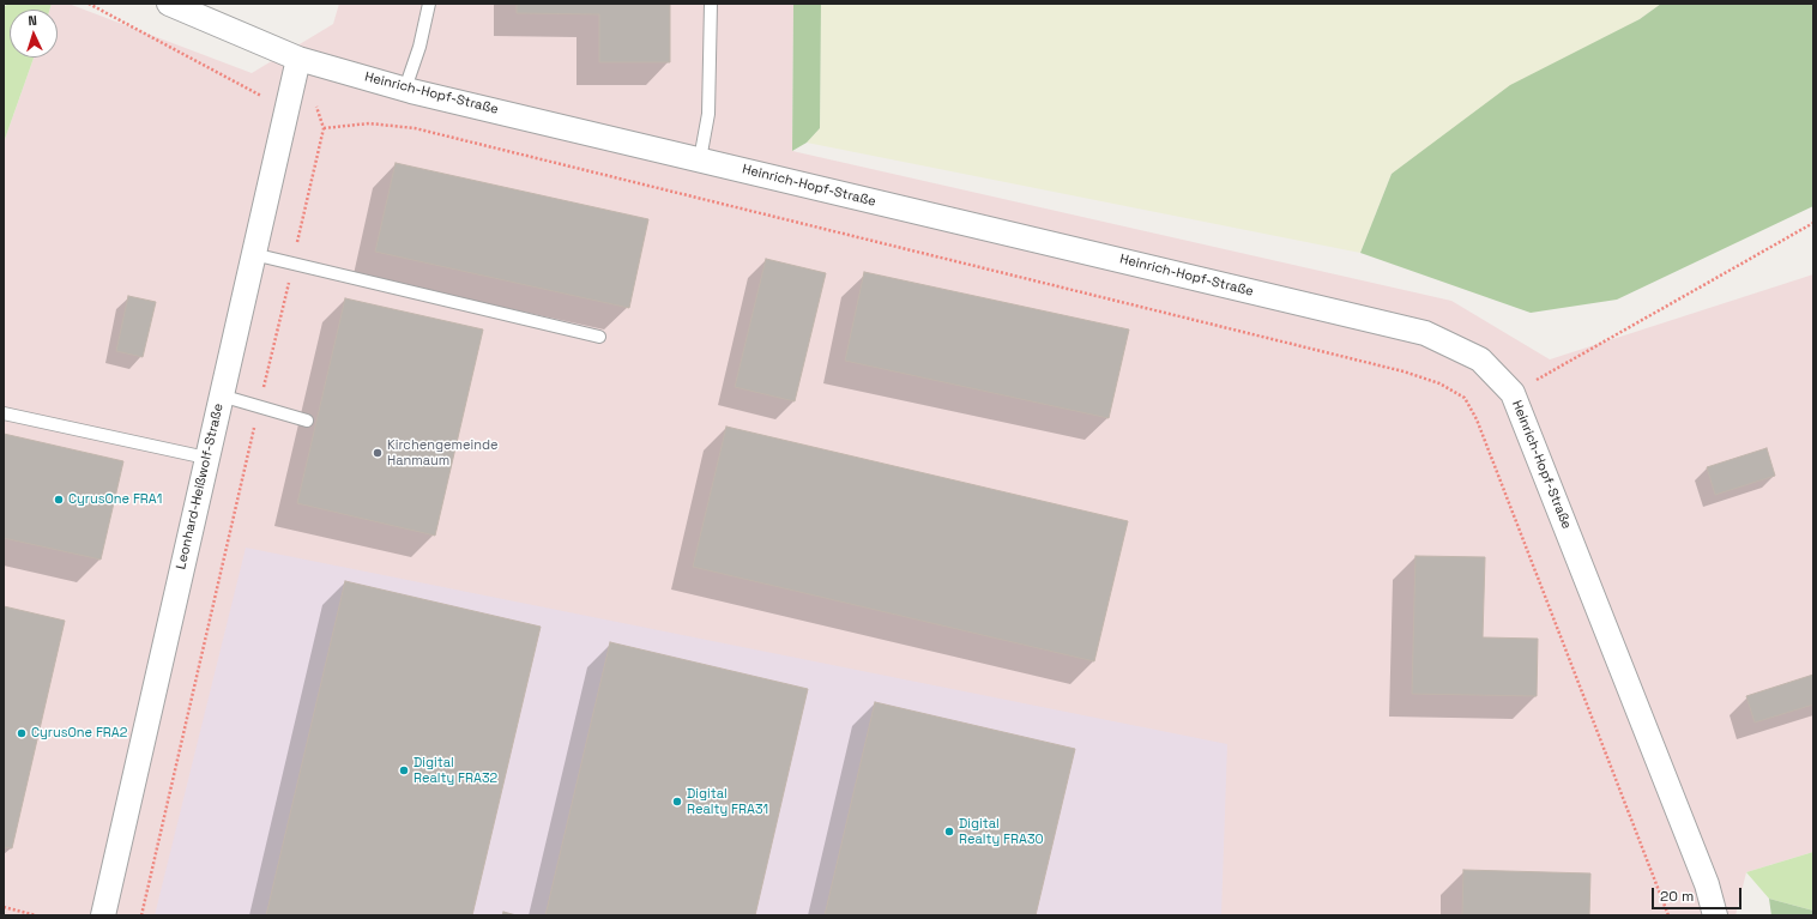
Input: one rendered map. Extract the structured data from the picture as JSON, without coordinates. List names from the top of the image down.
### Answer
{
  "streets": {
    "street": ["Heinrich-Hopf-Straße", "Leonhard-Heißwolf-Straße"]
  },
  "crossings": [
    ["Heinrich-Hopf-Straße", "Leonhard-Heißwolf-Straße"]
  ],
  "places": [
    "Kirchengemeinde Hanmaum",
    "CyrusOne FRA1",
    "CyrusOne FRA2",
    "Digital Realty FRA32",
    "Digital Realty FRA31",
    "Digital Realty FRA30"
  ],
  "scale_bar": "20 m",
  "north": "top"
}
